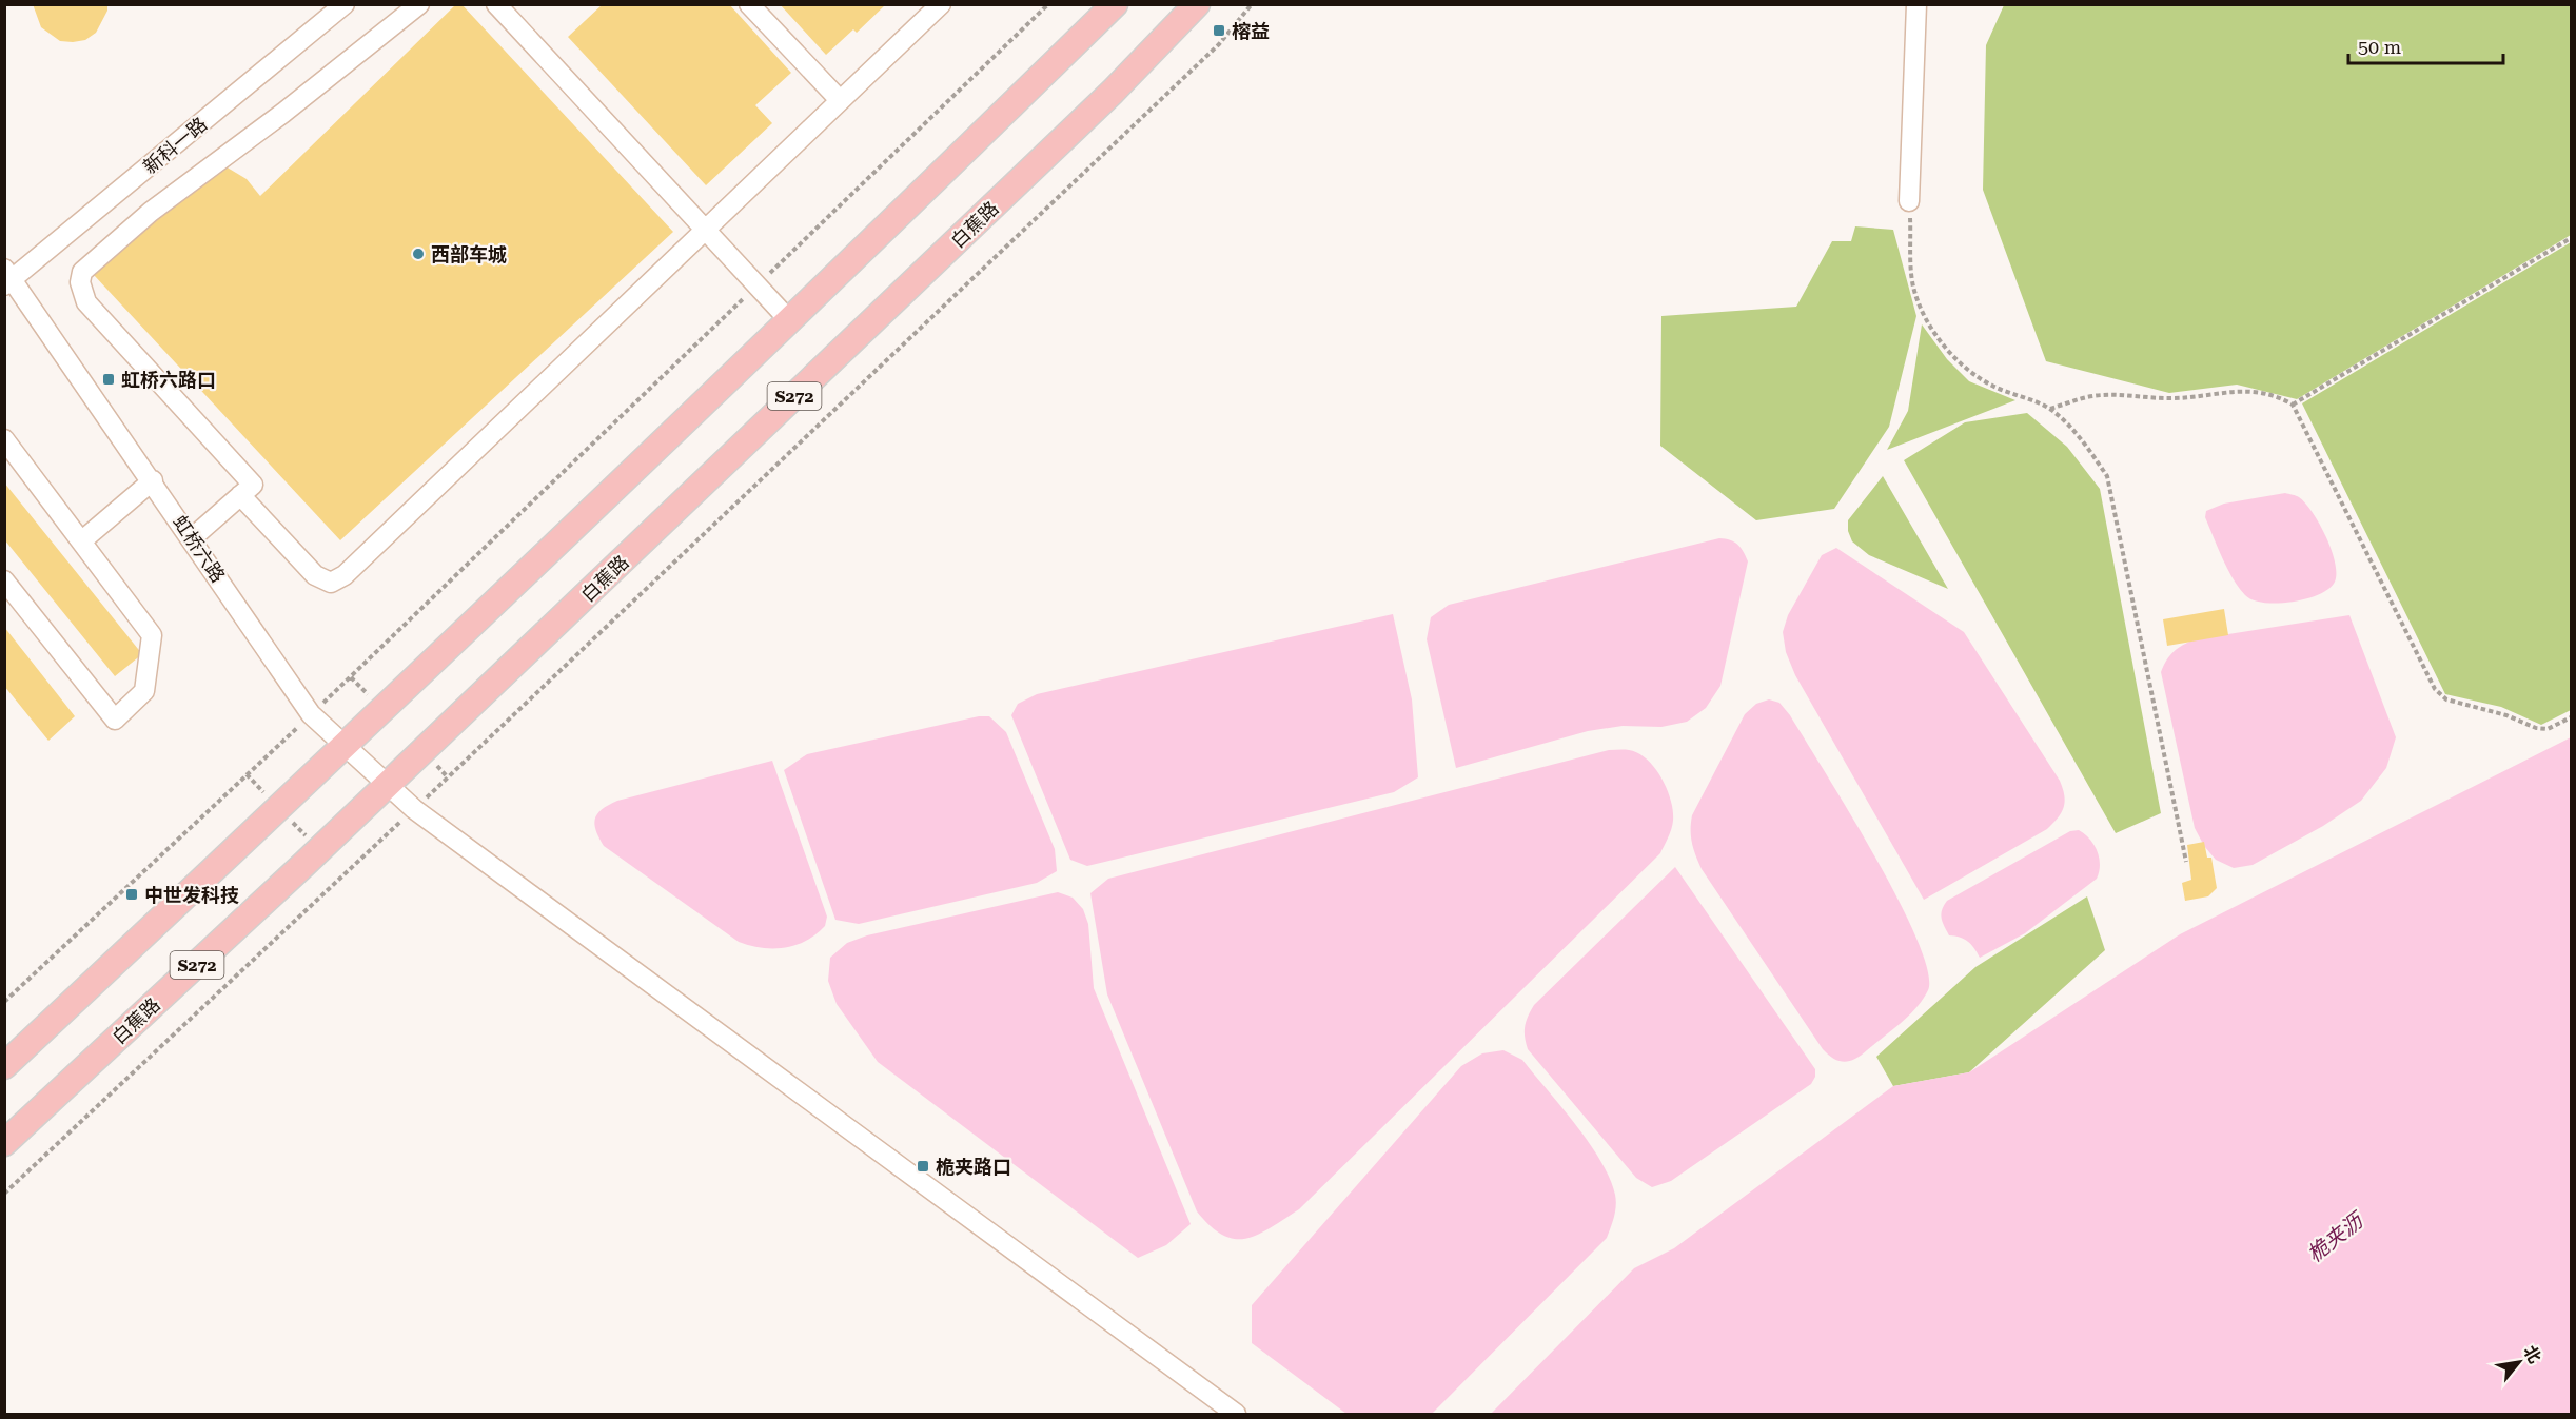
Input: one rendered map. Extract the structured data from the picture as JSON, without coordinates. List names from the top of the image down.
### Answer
{
  "streets": {
    "main road": ["白蕉路", "S272"],
    "street": ["新科一路", "虹桥六路"]
  },
  "crossings": [
    ["新科一路", "虹桥六路"],
    ["白蕉路", "虹桥六路"],
    ["S272", "虹桥六路"]
  ],
  "water": ["桅夹沥"],
  "places": {
    "transit": [
      "榕益",
      "虹桥六路口",
      "中世发科技",
      "桅夹路口"
    ],
    "other": ["西部车城"]
  },
  "scale_bar": "50 m",
  "north": "top right"
}
